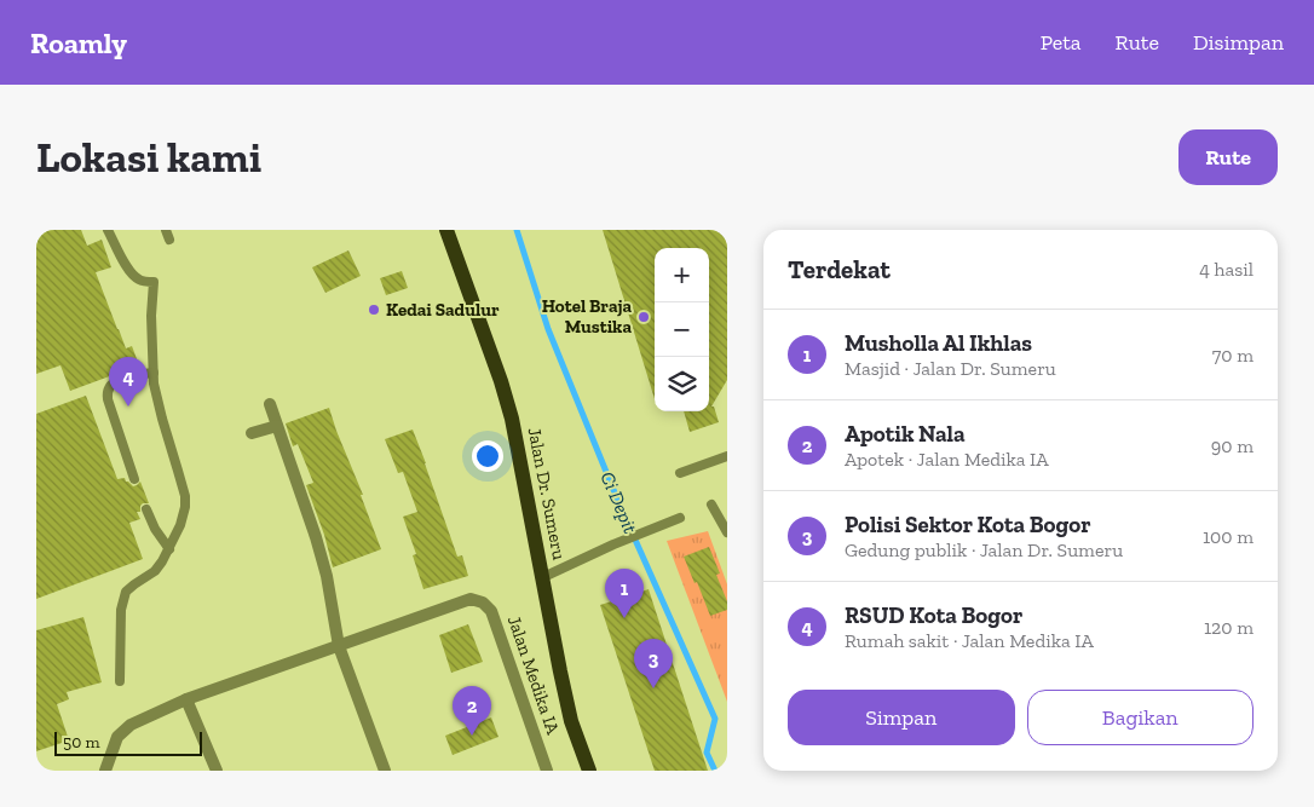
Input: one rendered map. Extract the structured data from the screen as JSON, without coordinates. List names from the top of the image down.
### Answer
{
  "streets": {
    "main road": ["Jalan Dr. Sumeru"],
    "street": ["Jalan Medika IA"]
  },
  "water": ["Ci Depit"],
  "places": ["Kedai Sadulur", "Hotel Braja Mustika"],
  "scale_bar": "50 m",
  "page": {
    "header": "Roamly",
    "nav": ["Peta", "Rute", "Disimpan"],
    "buttons": [
      "Rute",
      ["Simpan", "Bagikan"]
    ],
    "title": "Lokasi kami",
    "heading": ["Terdekat", "4 hasil"],
    "map_buttons": ["+", "−"],
    "list": [
      {
        "mark": "1",
        "name": "Musholla Al Ikhlas",
        "note": "Masjid · Jalan Dr. Sumeru",
        "value": "70 m"
      },
      {
        "mark": "2",
        "name": "Apotik Nala",
        "note": "Apotek · Jalan Medika IA",
        "value": "90 m"
      },
      {
        "mark": "3",
        "name": "Polisi Sektor Kota Bogor",
        "note": "Gedung publik · Jalan Dr. Sumeru",
        "value": "100 m"
      },
      {
        "mark": "4",
        "name": "RSUD Kota Bogor",
        "note": "Rumah sakit · Jalan Medika IA",
        "value": "120 m"
      }
    ],
    "pins": [
      "4",
      "1",
      "3",
      "2"
    ],
    "scale": "50 m"
  }
}
